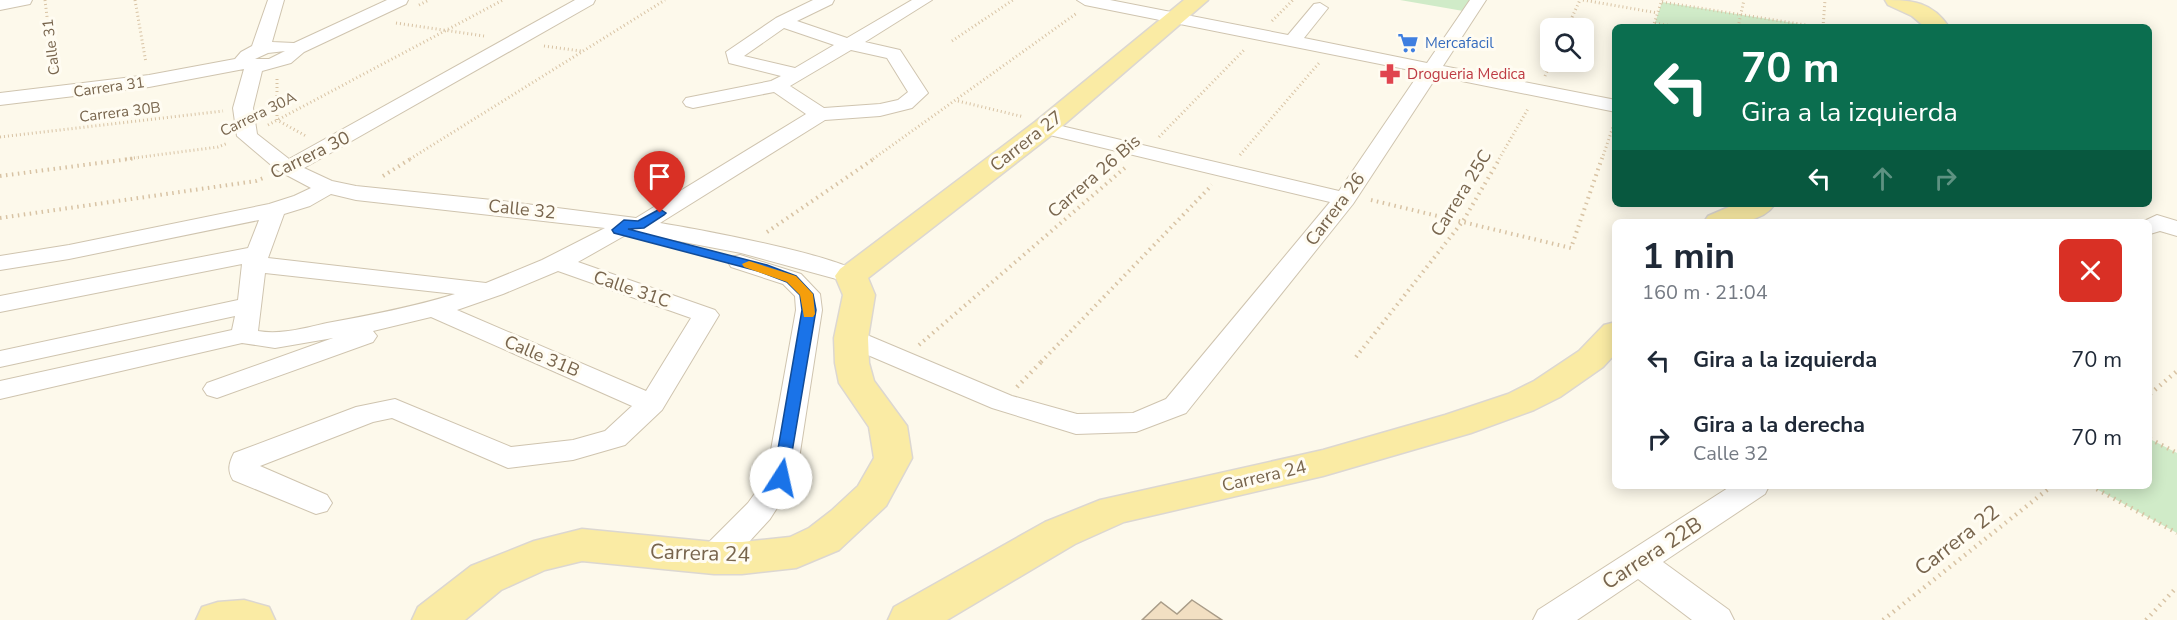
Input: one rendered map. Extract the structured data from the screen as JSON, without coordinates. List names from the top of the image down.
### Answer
{
  "streets": {
    "main road": ["Carrera 27", "Carrera 24"],
    "street": [
      "Carrera 31",
      "Carrera 30",
      "Calle 32",
      "Carrera 26",
      "Calle 31C",
      "Calle 31B",
      "Carrera 22B"
    ],
    "path": [
      "Calle 31",
      "Carrera 30B",
      "Carrera 30A",
      "Carrera 26 Bis",
      "Carrera 25C",
      "Carrera 22"
    ]
  },
  "crossings": [
    ["Calle 31", "Carrera 31"],
    ["Carrera 30A", "Calle 32"],
    ["Carrera 27", "Carrera 24"],
    ["Carrera 30", "Calle 32"],
    ["Calle 31C", "Calle 31B"]
  ],
  "places": {
    "supermarket": ["Mercafacil"],
    "pharmacy": ["Drogueria Medica"]
  },
  "page": {
    "turn": ["70 m", "Gira a la izquierda"],
    "heading": ["1 min", "160 m · 21:04"],
    "list": [
      {
        "name": "Gira a la izquierda",
        "value": "70 m"
      },
      {
        "name": "Gira a la derecha",
        "note": "Calle 32",
        "value": "70 m"
      }
    ]
  }
}
